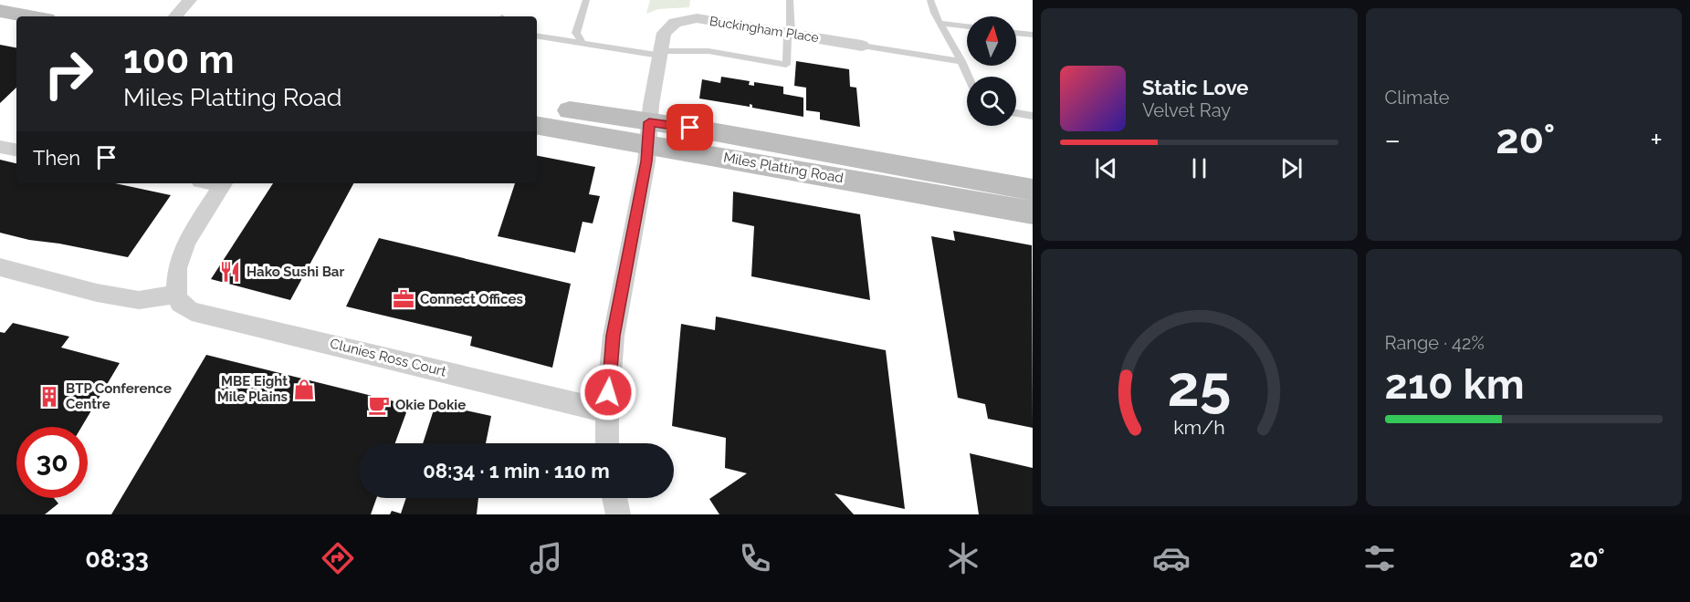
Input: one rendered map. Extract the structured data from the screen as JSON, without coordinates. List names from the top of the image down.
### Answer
{
  "streets": {
    "main road": ["Miles Platting Road"],
    "street": ["Buckingham Place", "Clunies Ross Court"]
  },
  "crossings": [
    ["Buckingham Place", "Miles Platting Road"],
    ["Buckingham Place", "Clunies Ross Court"]
  ],
  "places": {
    "restaurant": ["Hako Sushi Bar"],
    "office": ["Connect Offices"],
    "shop": ["MBE Eight Mile Plains"],
    "building": ["BTP Conference Centre"],
    "cafe": ["Okie Dokie"]
  },
  "north": "top",
  "page": {
    "tile": [
      "Climate",
      ["Range · 42%", "210 km"]
    ],
    "turn": ["100 m", "Miles Platting Road"],
    "song": ["Static Love", "Velvet Ray"],
    "heat": ["−", "20°", "+"],
    "then": "Then",
    "limit": "30",
    "trip": "08:34 · 1 min · 110 m",
    "tabs": ["08:33", "20°"],
    "gauge": ["25", "km/h"]
  }
}
